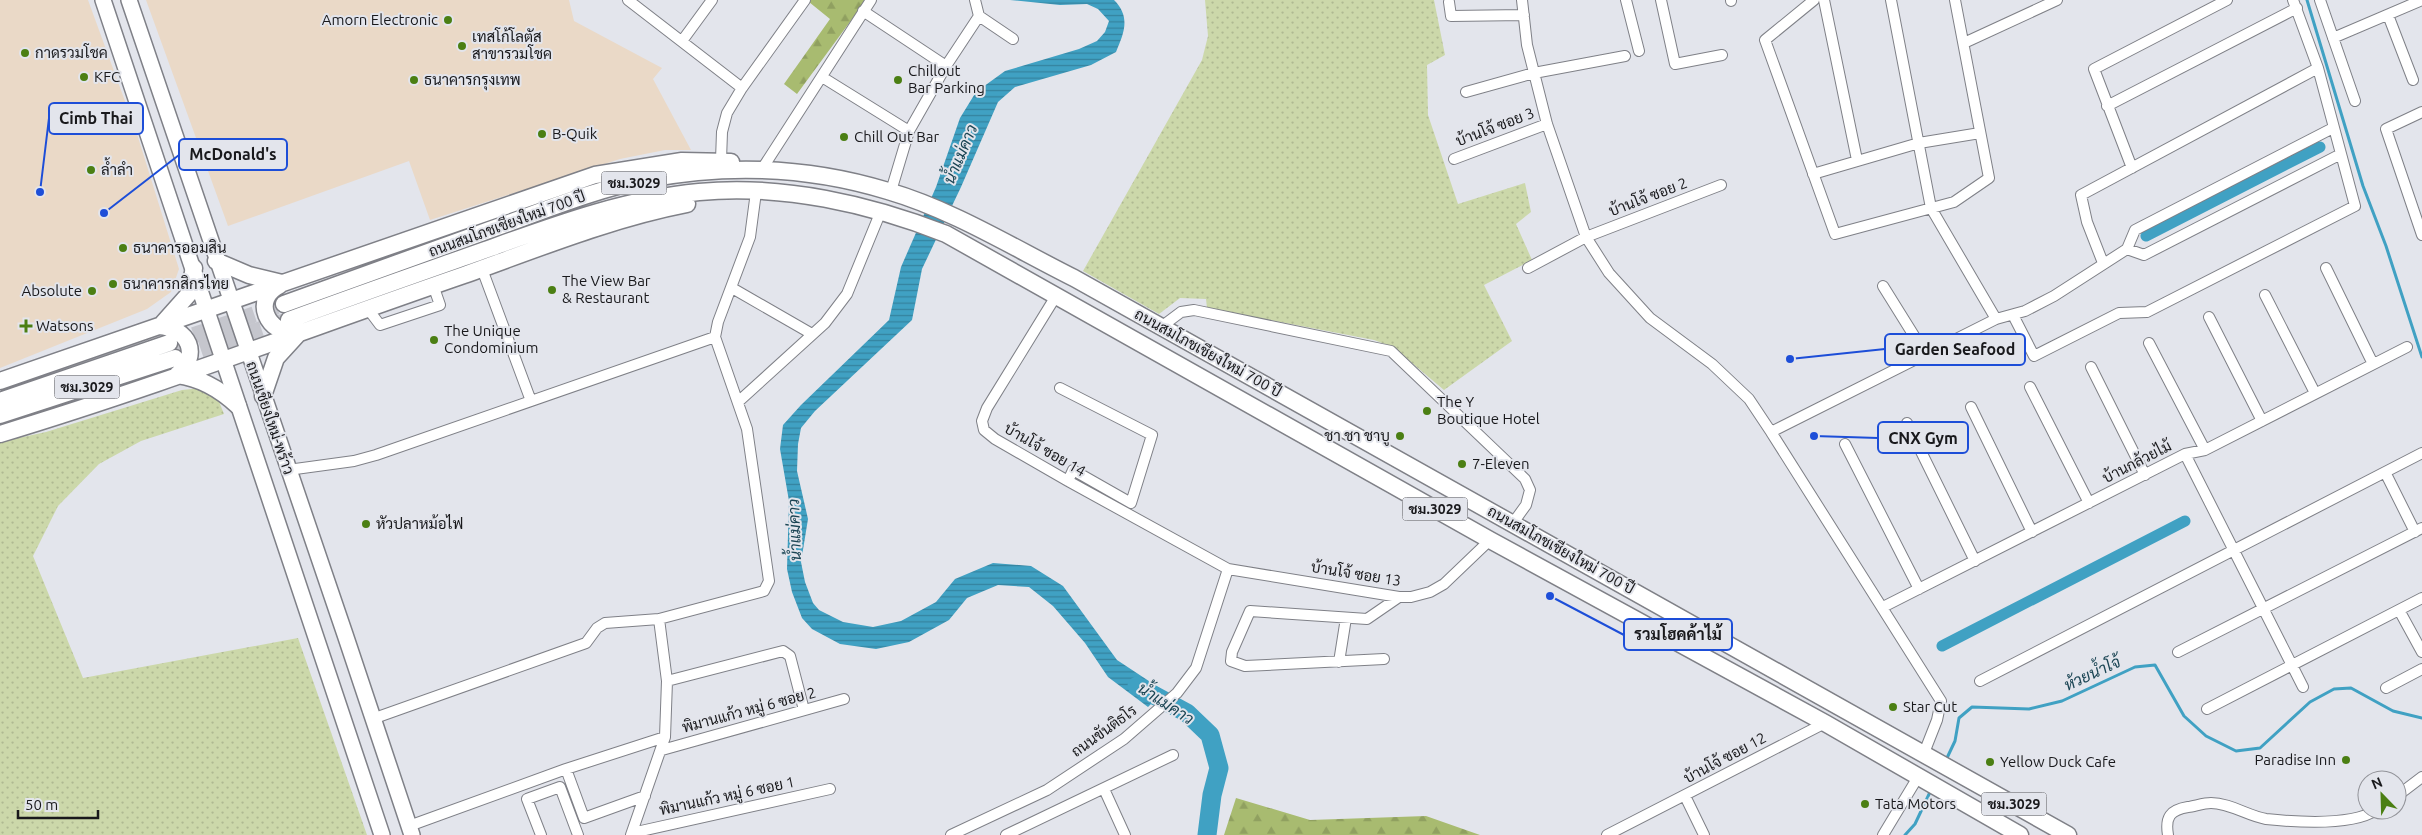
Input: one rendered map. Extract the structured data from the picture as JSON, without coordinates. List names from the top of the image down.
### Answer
{
  "streets": {
    "main road": ["ชม.3029", "ถนนสมโภชเชียงใหม่ 700 ปี", "ถนนเชียงใหม่-พร้าว"],
    "street": [
      "บ้านโจ้ ซอย 3",
      "บ้านโจ้ ซอย 2",
      "บ้านโจ้ ซอย 14",
      "บ้านกล้วยไม้",
      "บ้านโจ้ ซอย 13",
      "พิมานแก้ว หมู่ 6 ซอย 2",
      "ถนนขันติธโร",
      "บ้านโจ้ ซอย 12",
      "พิมานแก้ว หมู่ 6 ซอย 1"
    ]
  },
  "crossings": [
    ["ถนนสมโภชเชียงใหม่ 700 ปี", "บ้านโจ้ ซอย 14"],
    ["ถนนสมโภชเชียงใหม่ 700 ปี", "บ้านโจ้ ซอย 13"],
    ["ถนนสมโภชเชียงใหม่ 700 ปี", "บ้านโจ้ ซอย 12"],
    ["บ้านโจ้ ซอย 14", "บ้านโจ้ ซอย 13"],
    ["บ้านโจ้ ซอย 14", "ถนนขันติธโร"],
    ["บ้านโจ้ ซอย 13", "ถนนขันติธโร"]
  ],
  "water": ["น้ำแม่คาว", "ห้วยน้ำโจ้"],
  "places": {
    "other": [
      "Amorn Electronic",
      "เทสโก้โลตัส สาขารวมโชค",
      "กาดรวมโชค",
      "KFC",
      "ธนาคารกรุงเทพ",
      "Chillout Bar Parking",
      "B-Quik",
      "Chill Out Bar",
      "ล้ำลำ",
      "Cimb Thai",
      "McDonald's",
      "ธนาคารออมสิน",
      "ธนาคารกสิกรไทย",
      "The View Bar & Restaurant",
      "Absolute",
      "The Unique Condominium",
      "Garden Seafood",
      "The Y Boutique Hotel",
      "ชา ชา ชาบู",
      "CNX Gym",
      "7-Eleven",
      "หัวปลาหม้อไฟ",
      "รวมโฮคค้าไม้",
      "Star Cut",
      "Paradise Inn",
      "Yellow Duck Cafe",
      "Tata Motors"
    ],
    "health": ["Watsons"]
  },
  "scale_bar": "50 m",
  "north": "top left"
}
